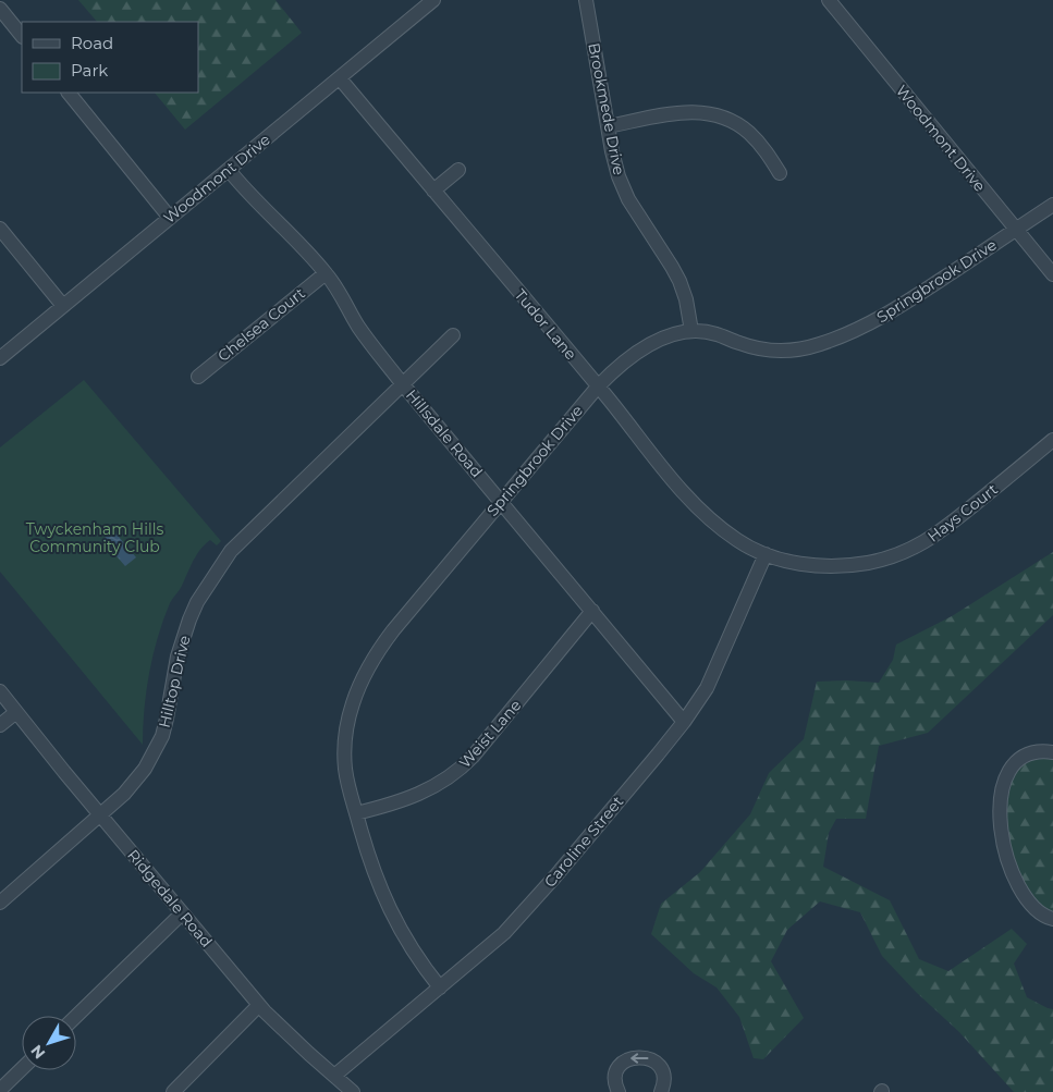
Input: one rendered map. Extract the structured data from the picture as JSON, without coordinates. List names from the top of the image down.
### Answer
{
  "streets": {
    "street": [
      "Brookmede Drive",
      "Woodmont Drive",
      "Springbrook Drive",
      "Chelsea Court",
      "Tudor Lane",
      "Hillsdale Road",
      "Hays Court",
      "Hilltop Drive",
      "Weist Lane",
      "Caroline Street",
      "Ridgedale Road"
    ]
  },
  "crossings": [
    ["Brookmede Drive", "Springbrook Drive"],
    ["Woodmont Drive", "Springbrook Drive"],
    ["Woodmont Drive", "Tudor Lane"],
    ["Woodmont Drive", "Hillsdale Road"],
    ["Springbrook Drive", "Tudor Lane"],
    ["Springbrook Drive", "Hillsdale Road"],
    ["Springbrook Drive", "Weist Lane"],
    ["Springbrook Drive", "Caroline Street"],
    ["Chelsea Court", "Hillsdale Road"],
    ["Tudor Lane", "Hays Court"],
    ["Tudor Lane", "Caroline Street"],
    ["Hillsdale Road", "Hilltop Drive"],
    ["Hillsdale Road", "Weist Lane"],
    ["Hillsdale Road", "Caroline Street"],
    ["Hays Court", "Caroline Street"],
    ["Hilltop Drive", "Ridgedale Road"],
    ["Caroline Street", "Ridgedale Road"]
  ],
  "parks": ["Twyckenham Hills Community Club"],
  "legend": ["Road", "Park"],
  "north": "bottom left"
}
